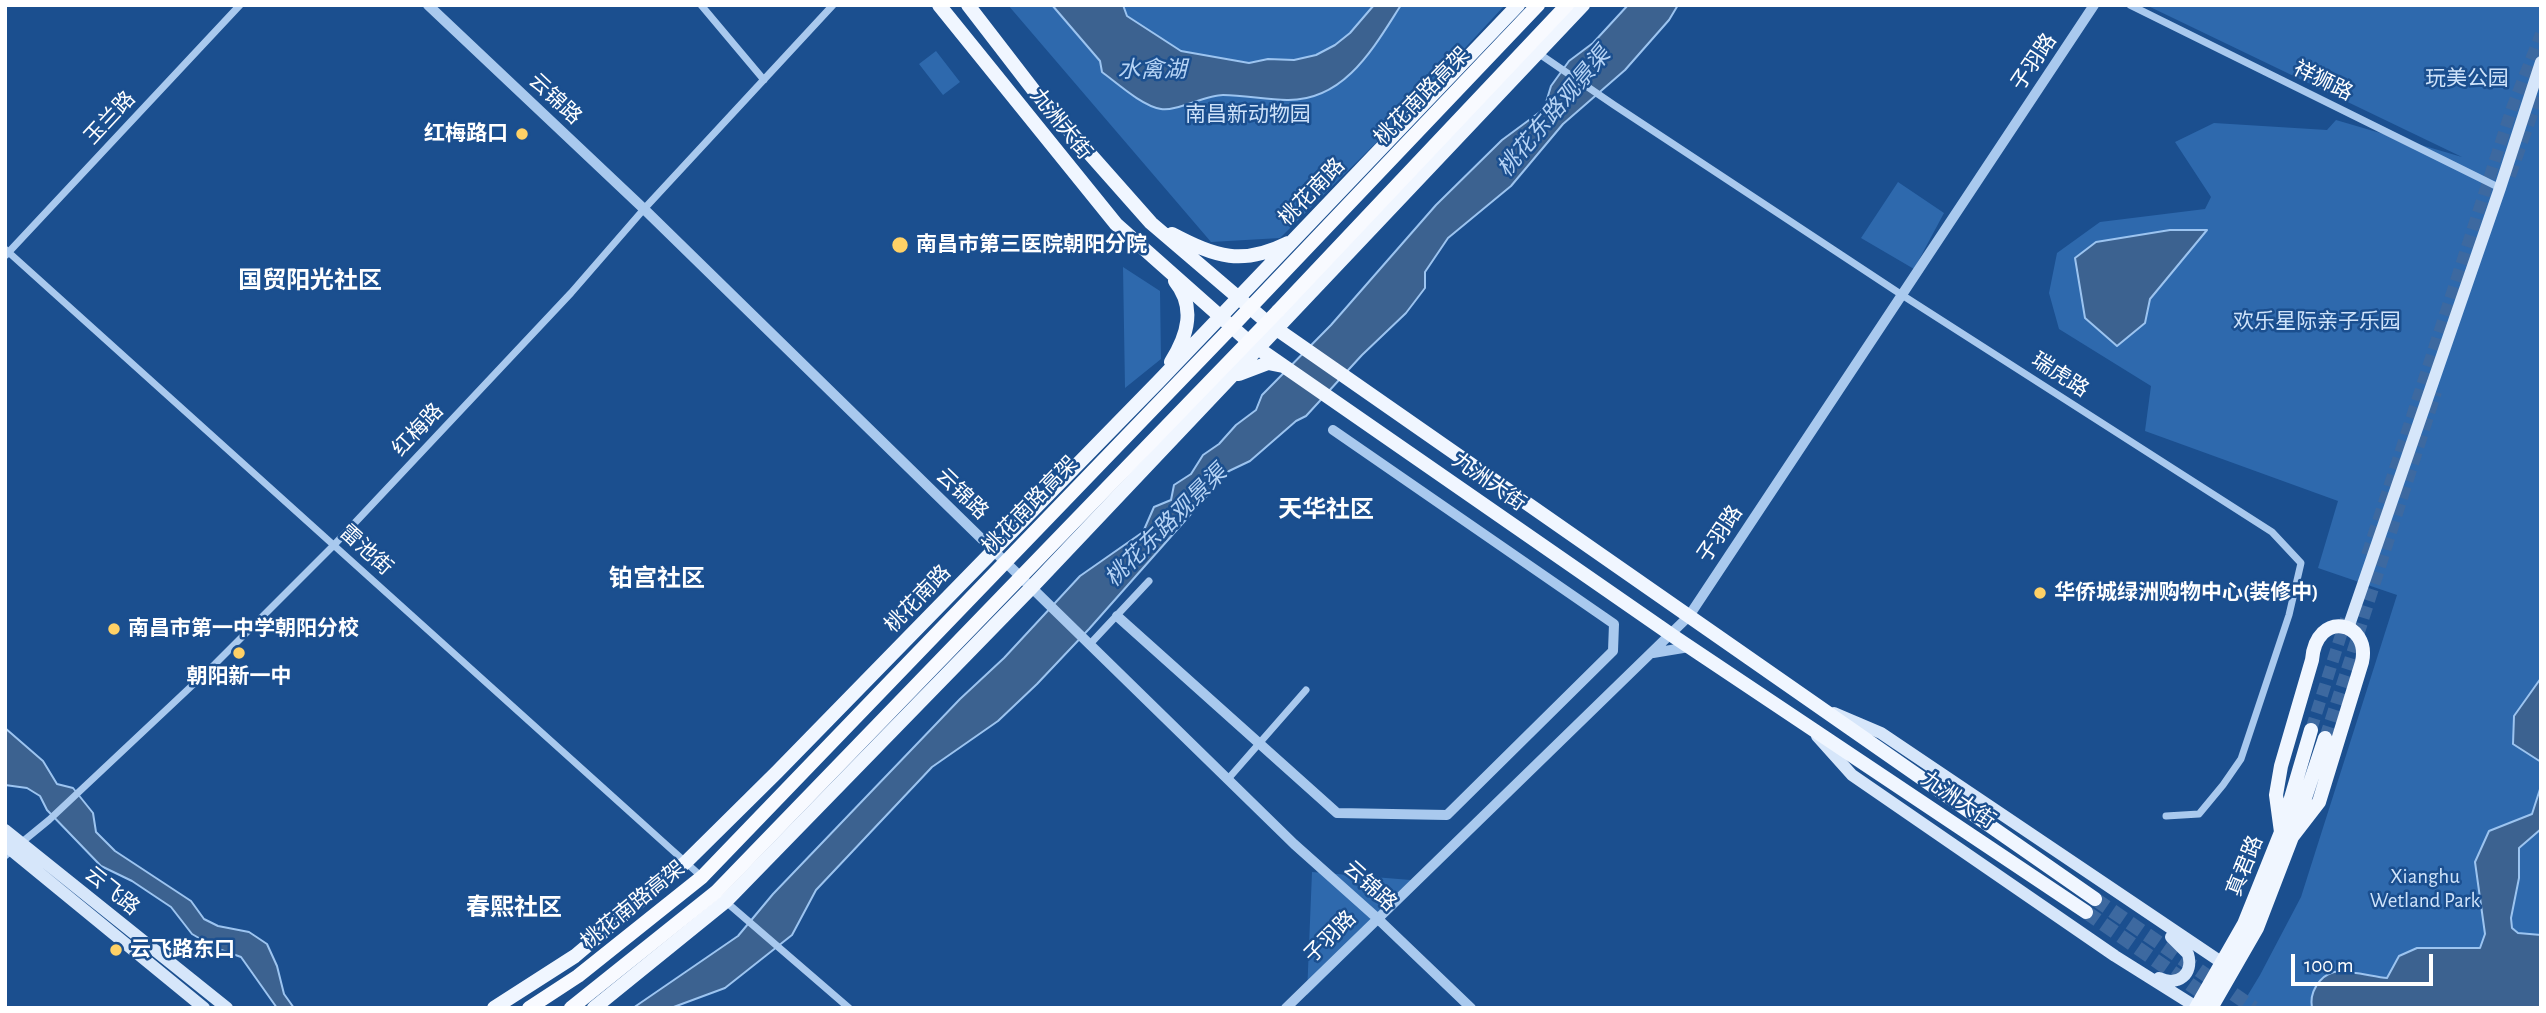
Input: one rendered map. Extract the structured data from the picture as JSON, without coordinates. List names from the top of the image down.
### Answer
{
  "streets": {
    "highway": ["桃花南路高架"],
    "main road": [
      "九洲大街",
      "桃花南路",
      "真君路",
      "云飞路"
    ],
    "street": [
      "子羽路",
      "祥狮路",
      "云锦路",
      "玉兰路",
      "瑞虎路",
      "红梅路",
      "雷池街"
    ]
  },
  "crossings": [
    ["子羽路", "云锦路"],
    ["子羽路", "九洲大街"],
    ["子羽路", "瑞虎路"],
    ["桃花南路高架", "雷池街"],
    ["云锦路", "桃花南路"],
    ["云锦路", "红梅路"],
    ["玉兰路", "雷池街"],
    ["九洲大街", "桃花南路"],
    ["桃花南路", "雷池街"],
    ["红梅路", "雷池街"],
    ["红梅路", "云飞路"]
  ],
  "districts": [
    "国贸阳光社区",
    "天华社区",
    "铂宫社区",
    "春熙社区"
  ],
  "water": ["水禽湖", "桃花东路观景渠"],
  "parks": [
    "玩美公园",
    "南昌新动物园",
    "欢乐星际亲子乐园",
    "Xianghu Wetland Park"
  ],
  "places": [
    "红梅路口",
    "南昌市第三医院朝阳分院",
    "华侨城绿洲购物中心(装修中)",
    "南昌市第一中学朝阳分校",
    "朝阳新一中",
    "云飞路东口"
  ],
  "scale_bar": "100 m"
}
